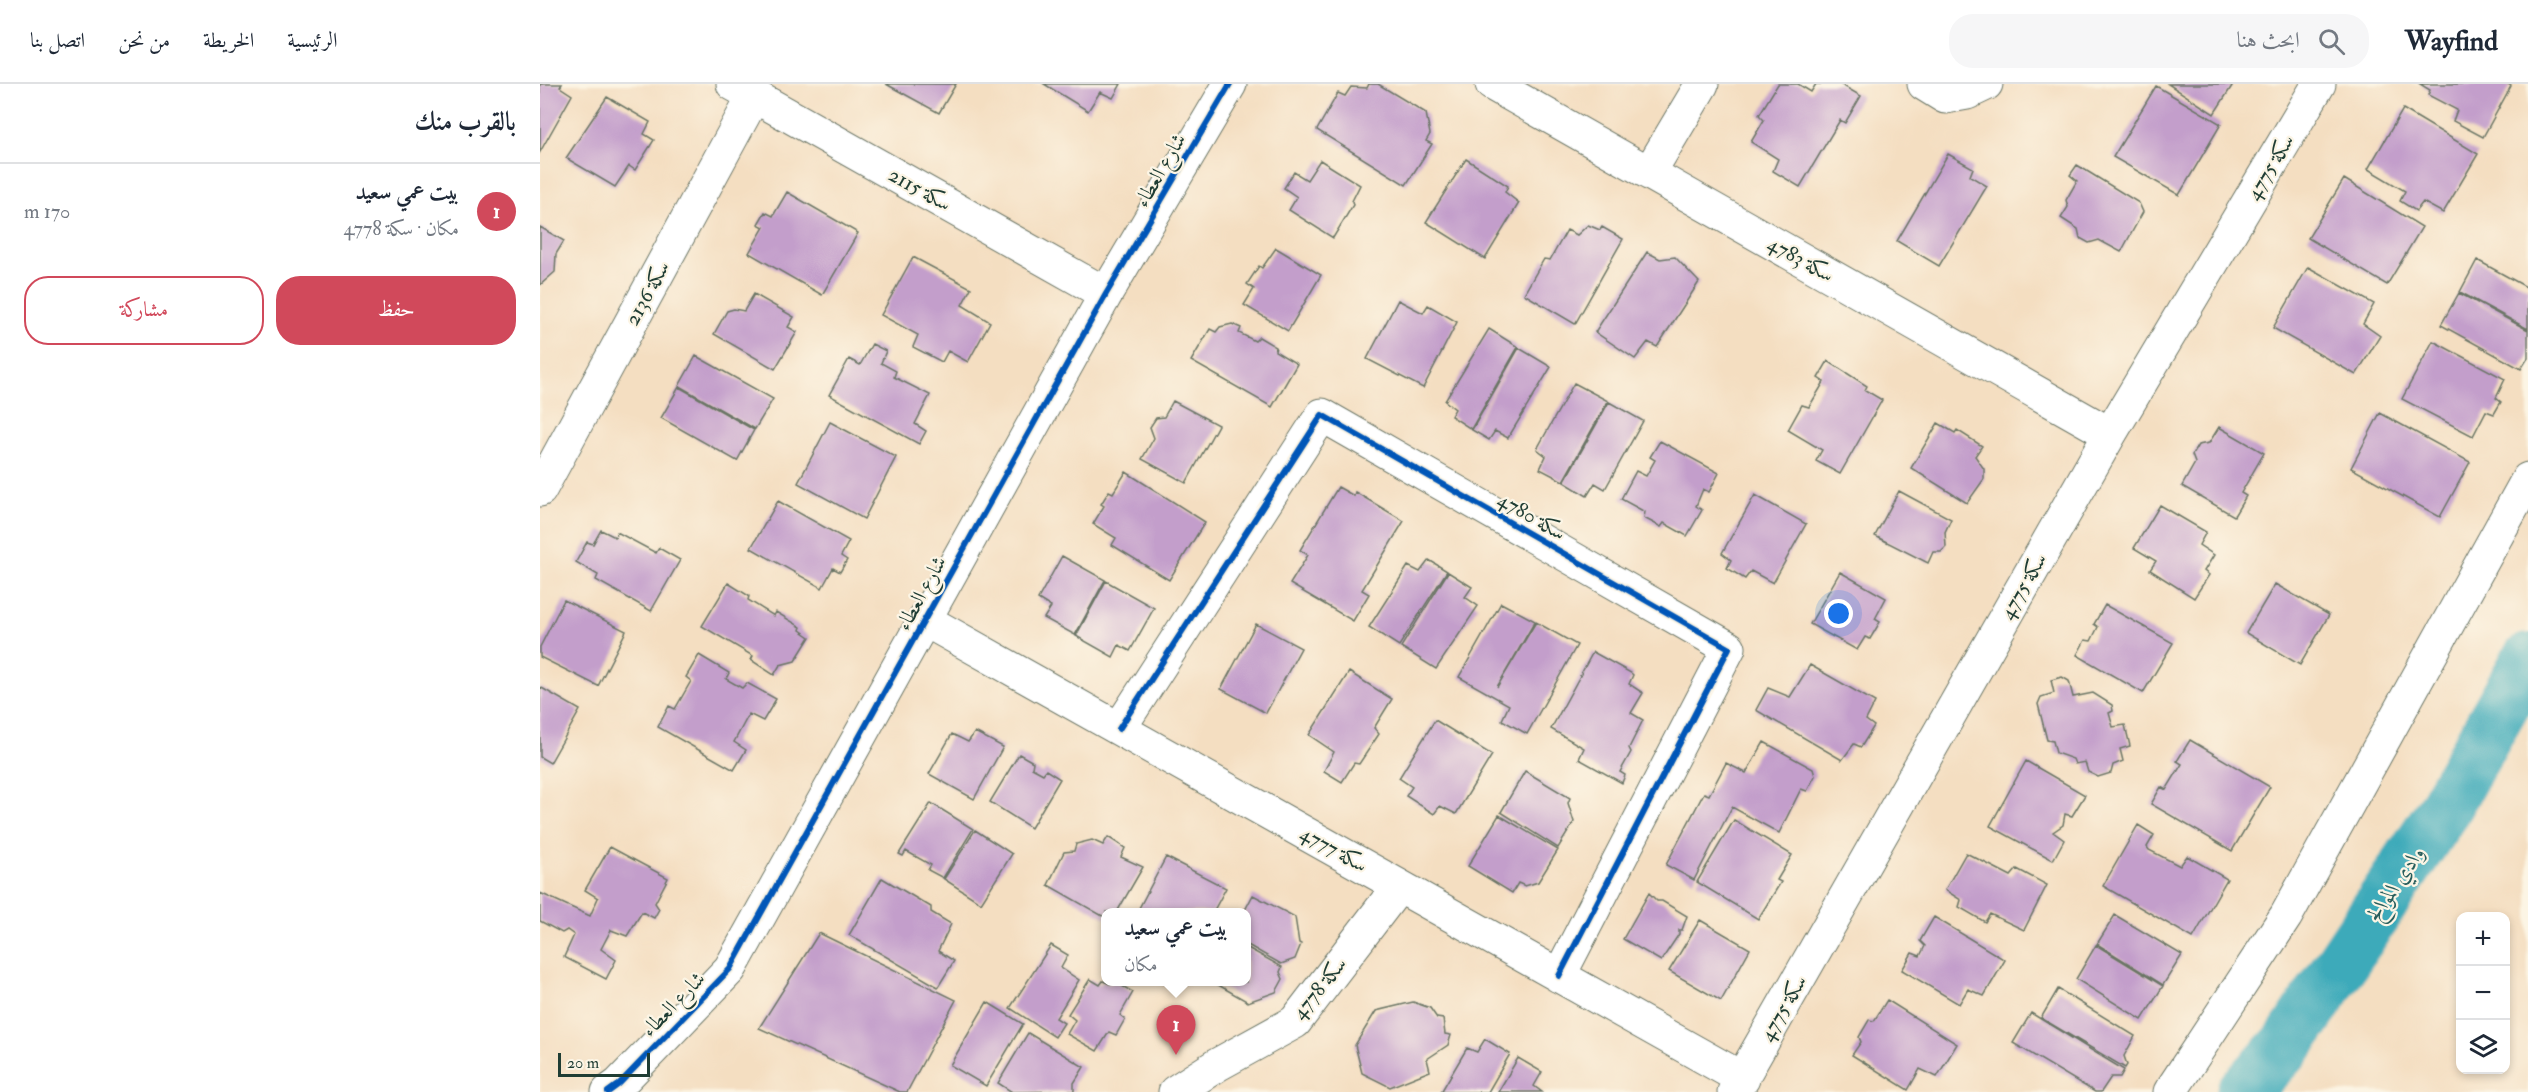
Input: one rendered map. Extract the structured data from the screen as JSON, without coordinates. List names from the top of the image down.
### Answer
{
  "streets": {
    "street": [
      "سكة 4775",
      "شارع العطاء",
      "سكة 2115",
      "سكة 4783",
      "سكة 2136",
      "سكة 4780",
      "سكة 4777",
      "سكة 4778"
    ]
  },
  "crossings": [
    ["سكة 4775", "سكة 4783"],
    ["سكة 4775", "سكة 4777"],
    ["شارع العطاء", "سكة 2115"],
    ["شارع العطاء", "سكة 4777"],
    ["سكة 2115", "سكة 2136"],
    ["سكة 4780", "سكة 4777"],
    ["سكة 4777", "سكة 4778"]
  ],
  "water": ["وادي الموالح"],
  "scale_bar": "20 m",
  "page": {
    "header": "Wayfind",
    "search": "ابحث هنا",
    "nav": [
      "الرئيسية",
      "الخريطة",
      "من نحن",
      "اتصل بنا"
    ],
    "heading": "بالقرب منك",
    "list": [
      {
        "mark": "1",
        "name": "بيت عمي سعيد",
        "note": "مكان · سكة 4778",
        "value": "170 m"
      }
    ],
    "buttons": ["حفظ", "مشاركة"],
    "popup": ["بيت عمي سعيد", "مكان"],
    "map_buttons": ["+", "−"],
    "pins": "1",
    "scale": "20 m"
  }
}
